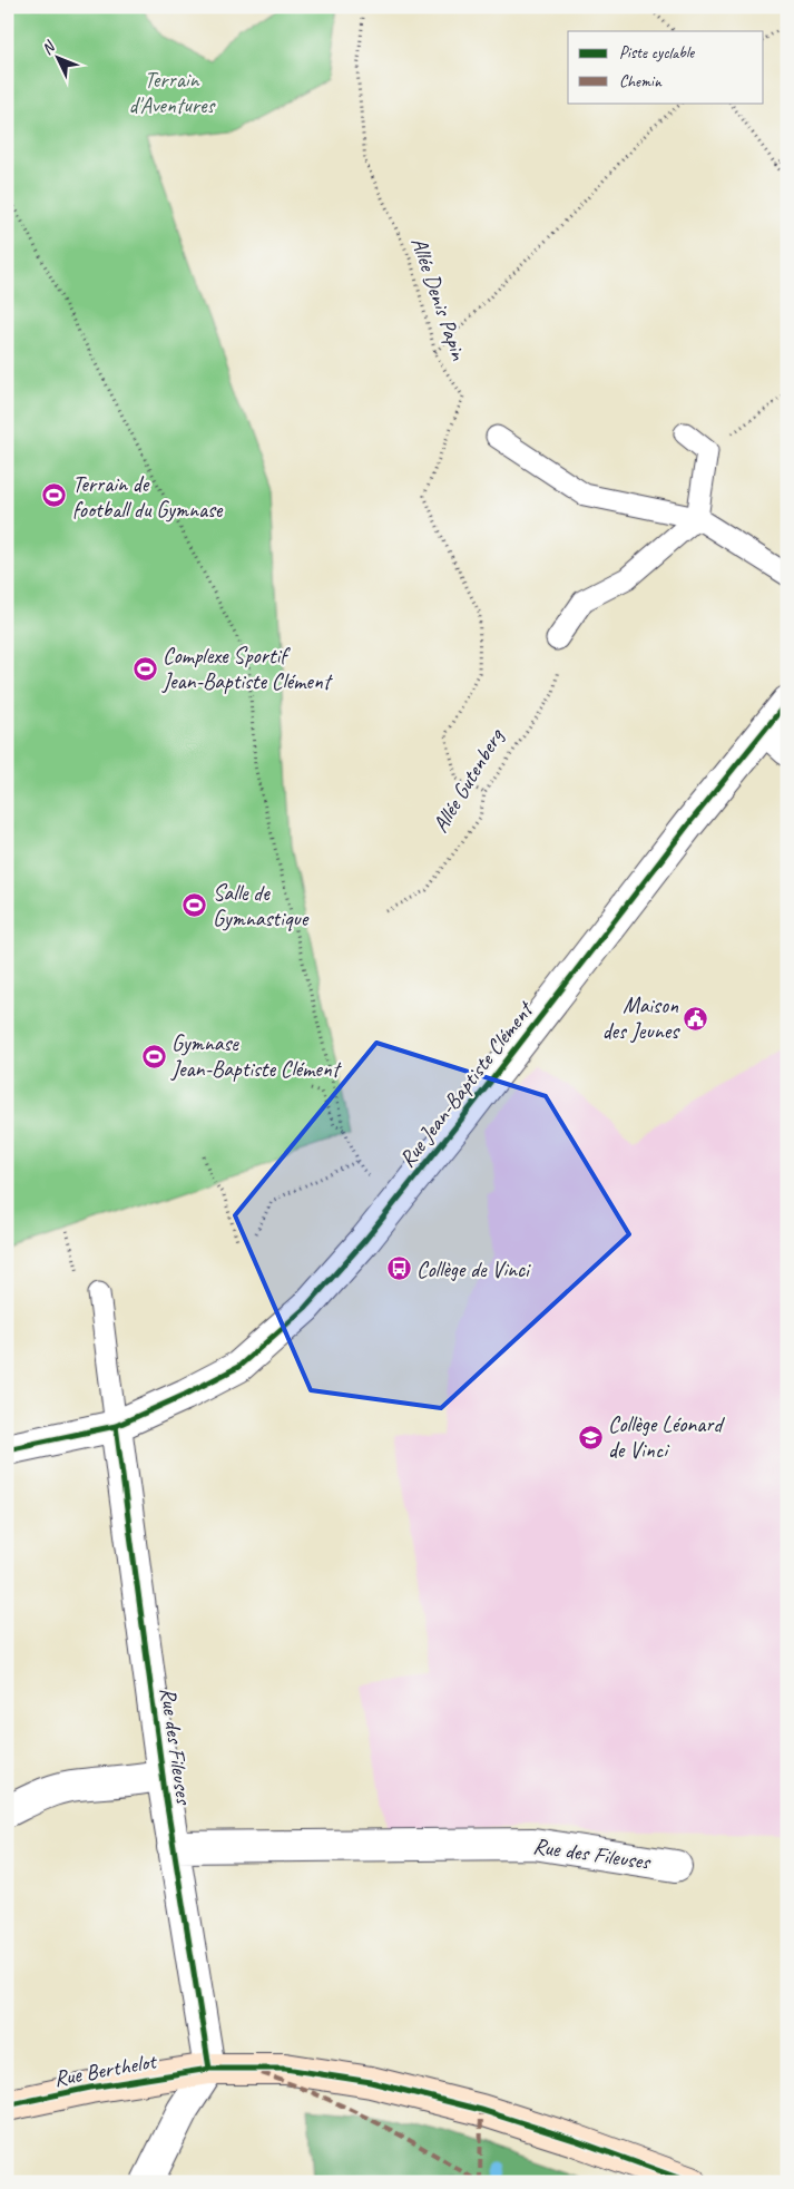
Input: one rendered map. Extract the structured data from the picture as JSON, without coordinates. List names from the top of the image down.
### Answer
{
  "streets": {
    "street": ["Rue Jean-Baptiste Clément", "Rue des Fileuses", "Rue Berthelot"],
    "path": ["Allée Denis Papin", "Allée Gutenberg"]
  },
  "crossings": [
    ["Allée Denis Papin", "Allée Gutenberg"],
    ["Rue Jean-Baptiste Clément", "Rue des Fileuses"],
    ["Rue des Fileuses", "Rue Berthelot"]
  ],
  "parks": ["Terrain d'Aventures"],
  "places": {
    "sports": [
      "Terrain de football du Gymnase",
      "Complexe Sportif Jean-Baptiste Clément",
      "Salle de Gymnastique",
      "Gymnase Jean-Baptiste Clément"
    ],
    "public building": ["Maison des Jeunes"],
    "bus stop": ["Collège de Vinci"],
    "school or university": ["Collège Léonard de Vinci"]
  },
  "legend": ["Piste cyclable", "Chemin"],
  "north": "top left"
}
